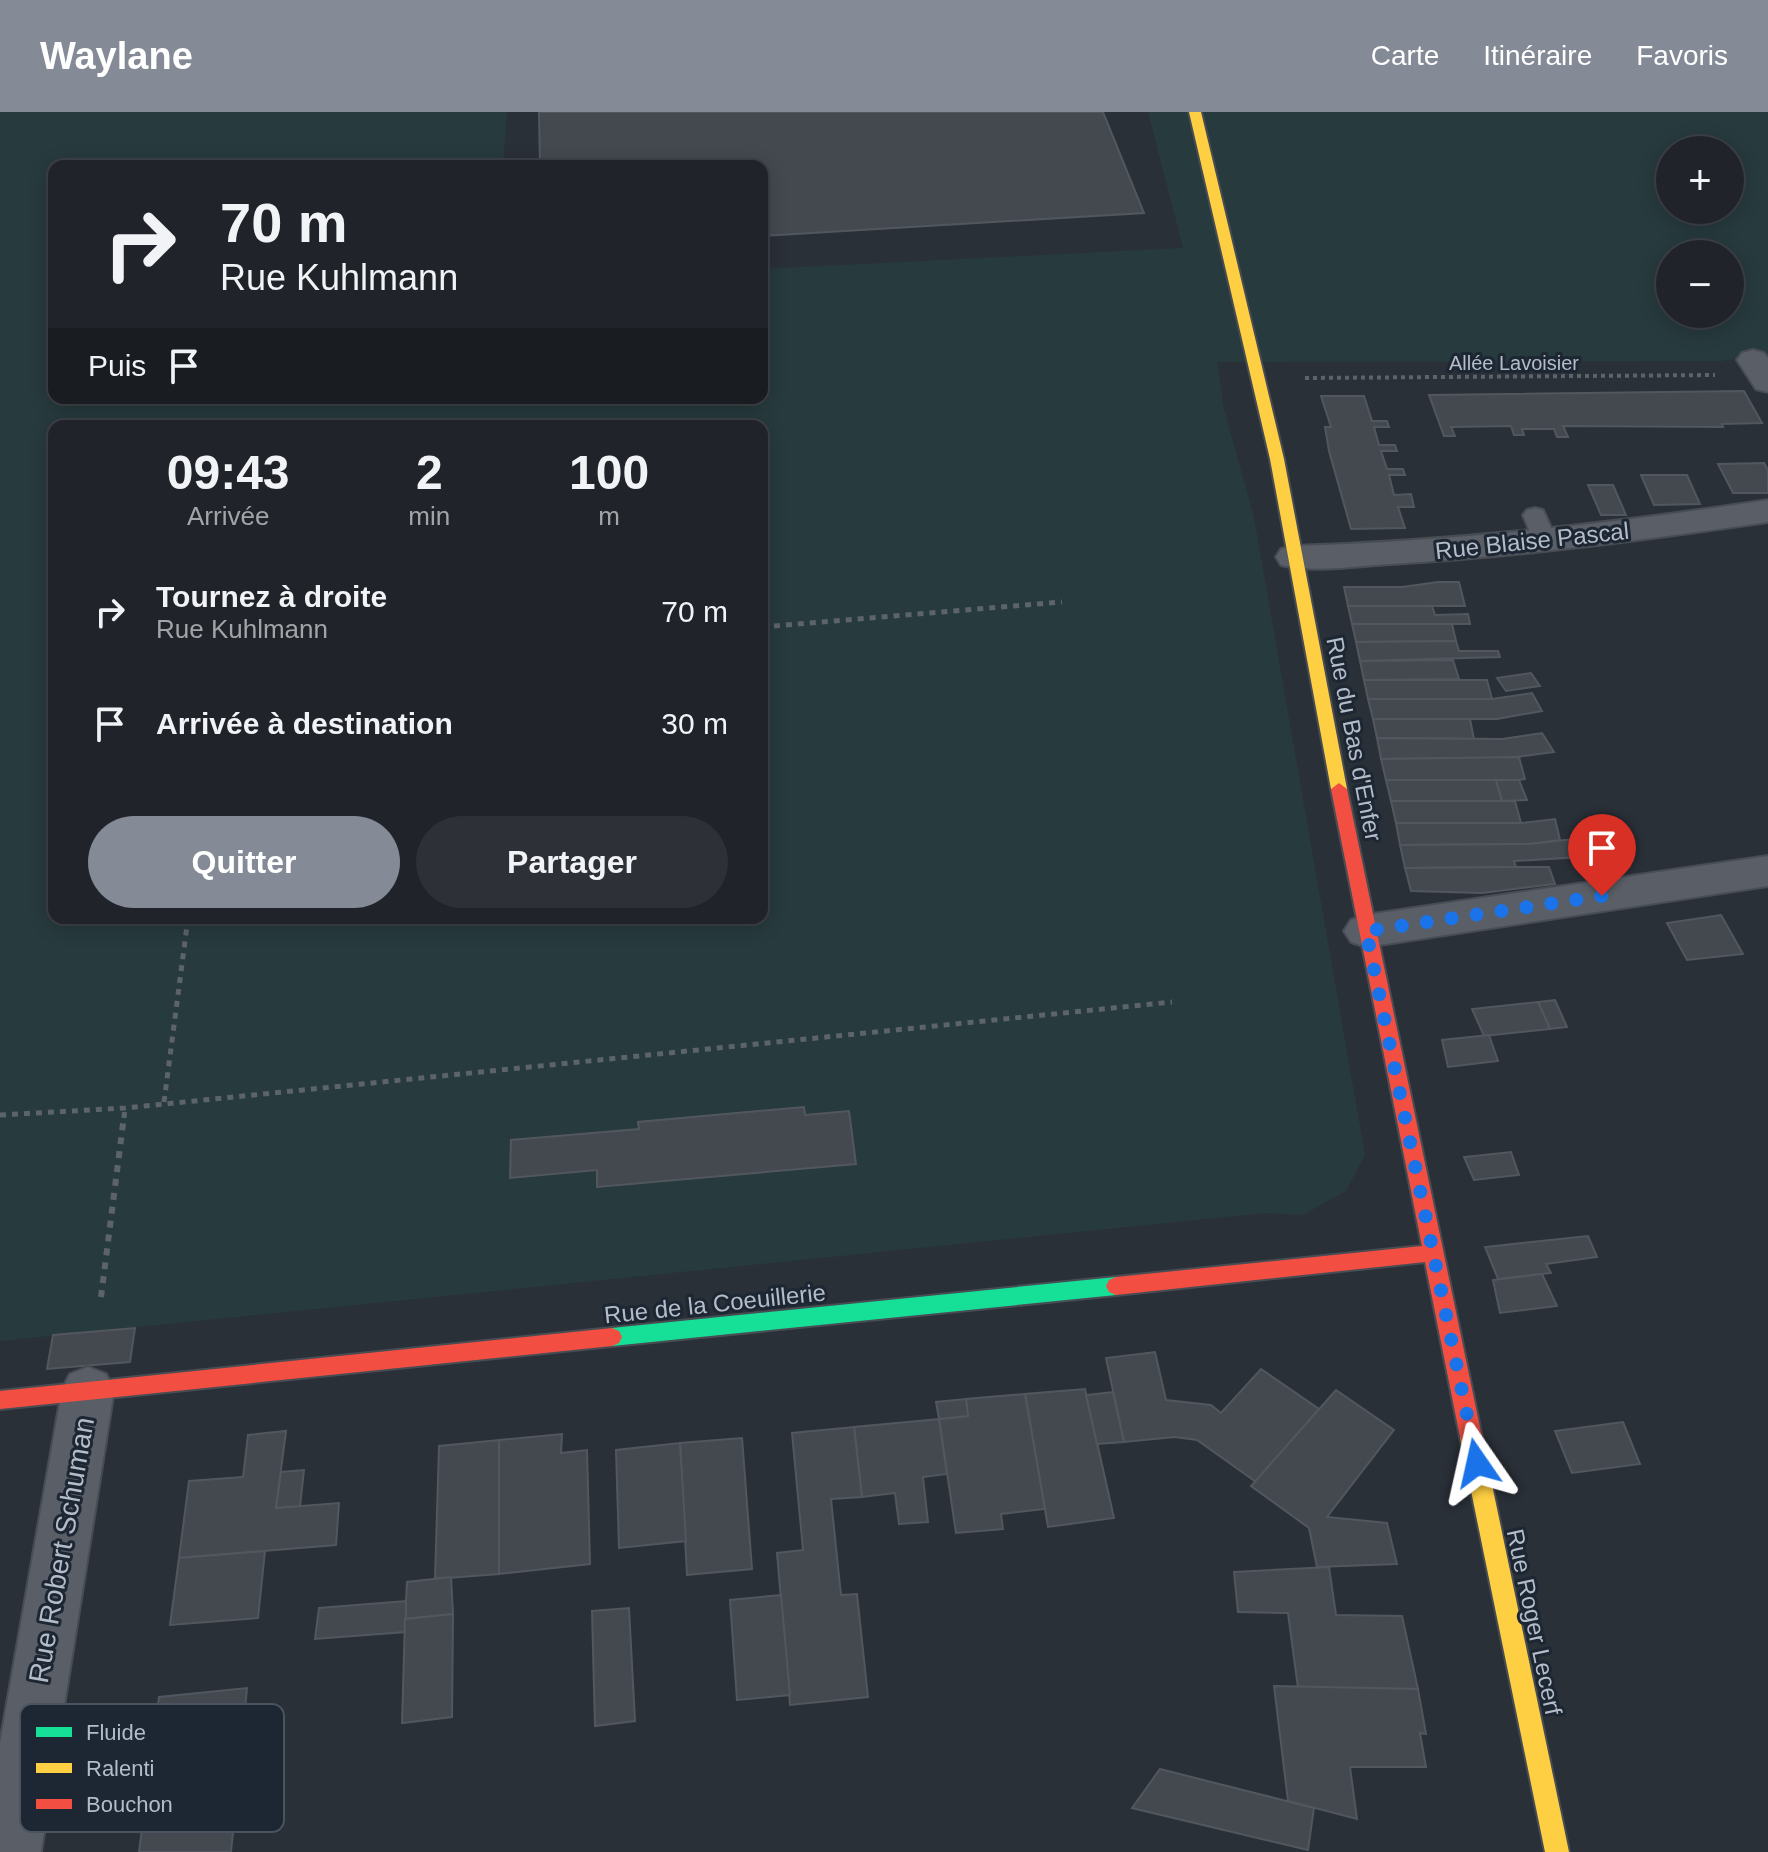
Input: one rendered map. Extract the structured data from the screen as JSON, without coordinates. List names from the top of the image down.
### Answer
{
  "streets": {
    "street": [
      "Rue Blaise Pascal",
      "Rue du Bas d'Enfer",
      "Rue de la Coeuillerie",
      "Rue Robert Schuman",
      "Rue Roger Lecerf"
    ],
    "path": ["Allée Lavoisier"]
  },
  "crossings": [
    ["Allée Lavoisier", "Rue du Bas d'Enfer"],
    ["Rue Blaise Pascal", "Rue du Bas d'Enfer"],
    ["Rue du Bas d'Enfer", "Rue Roger Lecerf"],
    ["Rue de la Coeuillerie", "Rue Robert Schuman"],
    ["Rue de la Coeuillerie", "Rue Roger Lecerf"]
  ],
  "legend": ["Fluide", "Ralenti", "Bouchon"],
  "page": {
    "header": "Waylane",
    "nav": ["Carte", "Itinéraire", "Favoris"],
    "map_buttons": ["+", "−"],
    "turn": ["70 m", "Rue Kuhlmann"],
    "then": "Puis",
    "eta": [
      "09:43",
      "Arrivée",
      "2",
      "min",
      "100",
      "m"
    ],
    "list": [
      {
        "name": "Tournez à droite",
        "note": "Rue Kuhlmann",
        "value": "70 m"
      },
      {
        "name": "Arrivée à destination",
        "value": "30 m"
      }
    ],
    "buttons": ["Quitter", "Partager"]
  }
}
